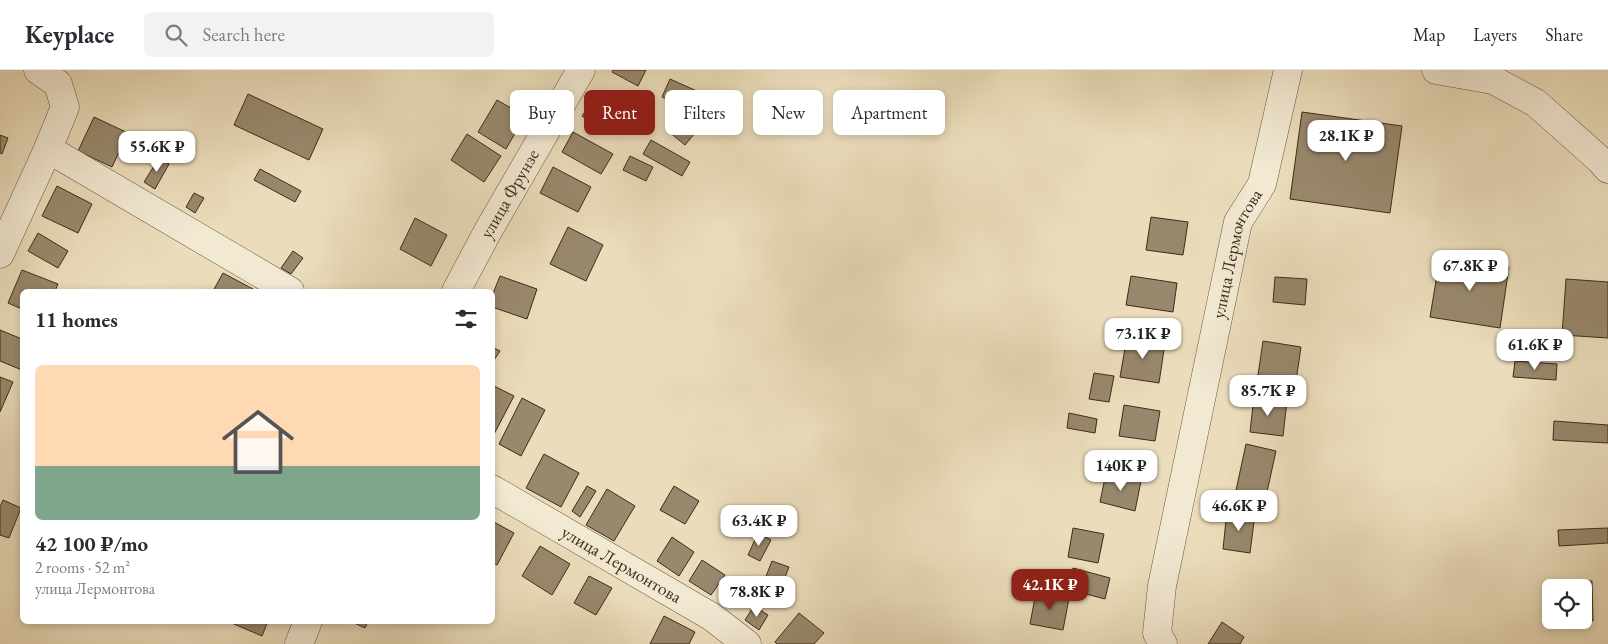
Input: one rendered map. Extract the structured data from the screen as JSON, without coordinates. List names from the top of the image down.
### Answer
{
  "streets": {
    "street": ["улица Фрунзе", "улица Лермонтова"]
  },
  "page": {
    "header": "Keyplace",
    "search": "Search here",
    "nav": ["Map", "Layers", "Share"],
    "chip": [
      "Buy",
      "Rent",
      "Filters",
      "New",
      "Apartment"
    ],
    "price": [
      "28.1K ₽",
      "55.6K ₽",
      "67.8K ₽",
      "73.1K ₽",
      "61.6K ₽",
      "85.7K ₽",
      "140K ₽",
      "46.6K ₽",
      "63.4K ₽",
      "42.1K ₽",
      "78.8K ₽"
    ],
    "heading": "11 homes",
    "list": [
      {
        "name": "42 100 ₽/mo",
        "note": "2 rooms · 52 m² · улица Лермонтова"
      }
    ]
  }
}
